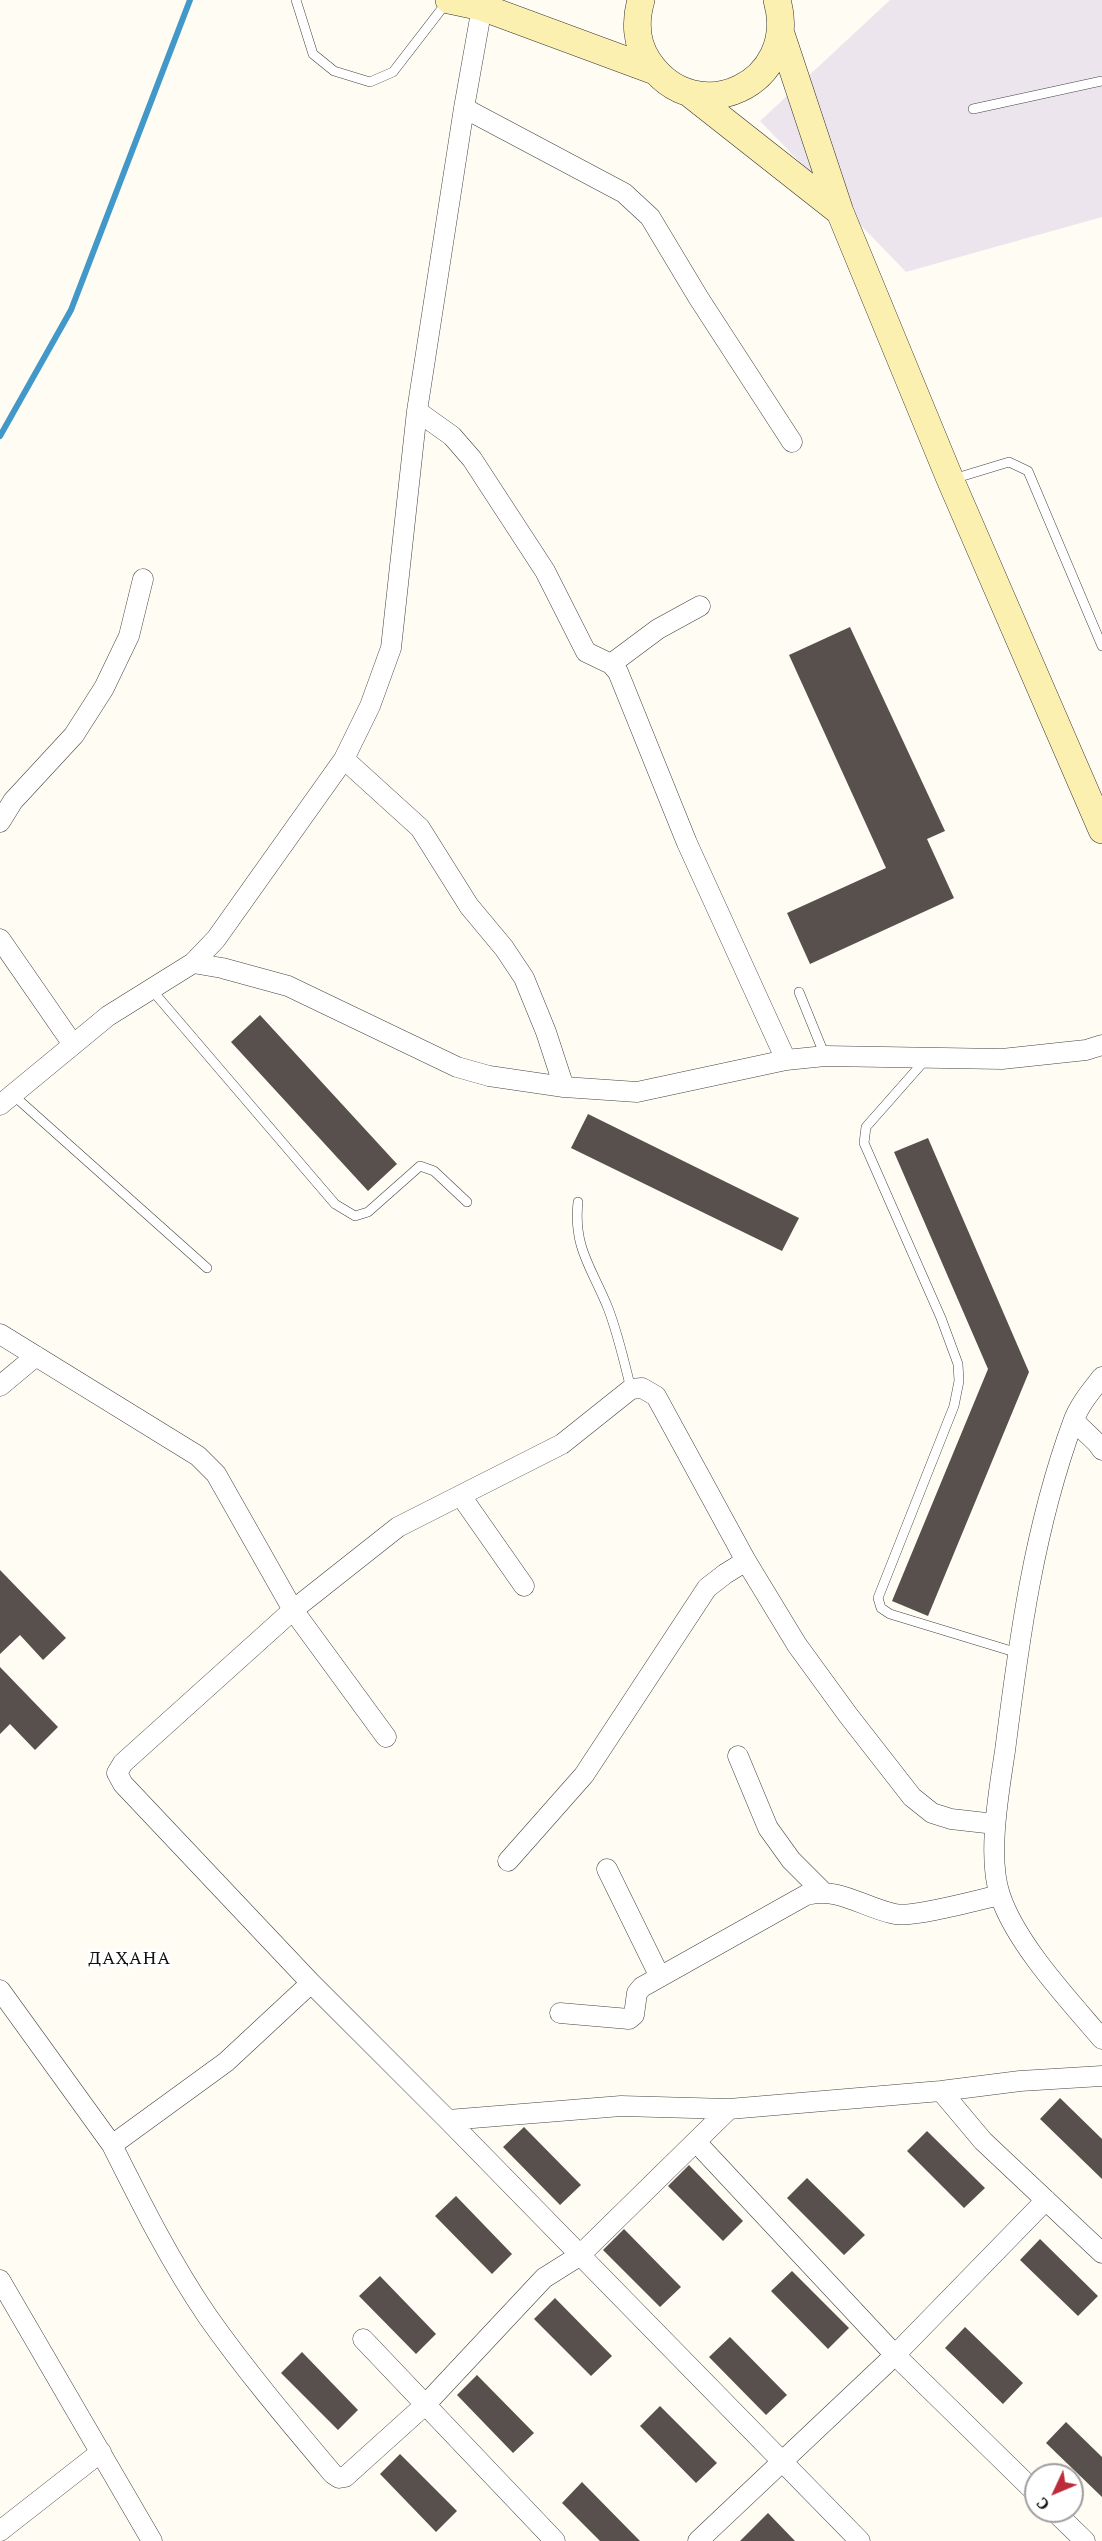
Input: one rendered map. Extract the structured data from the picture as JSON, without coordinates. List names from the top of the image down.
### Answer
{
  "districts": ["ДАҲАНА"],
  "north": "bottom left"
}
